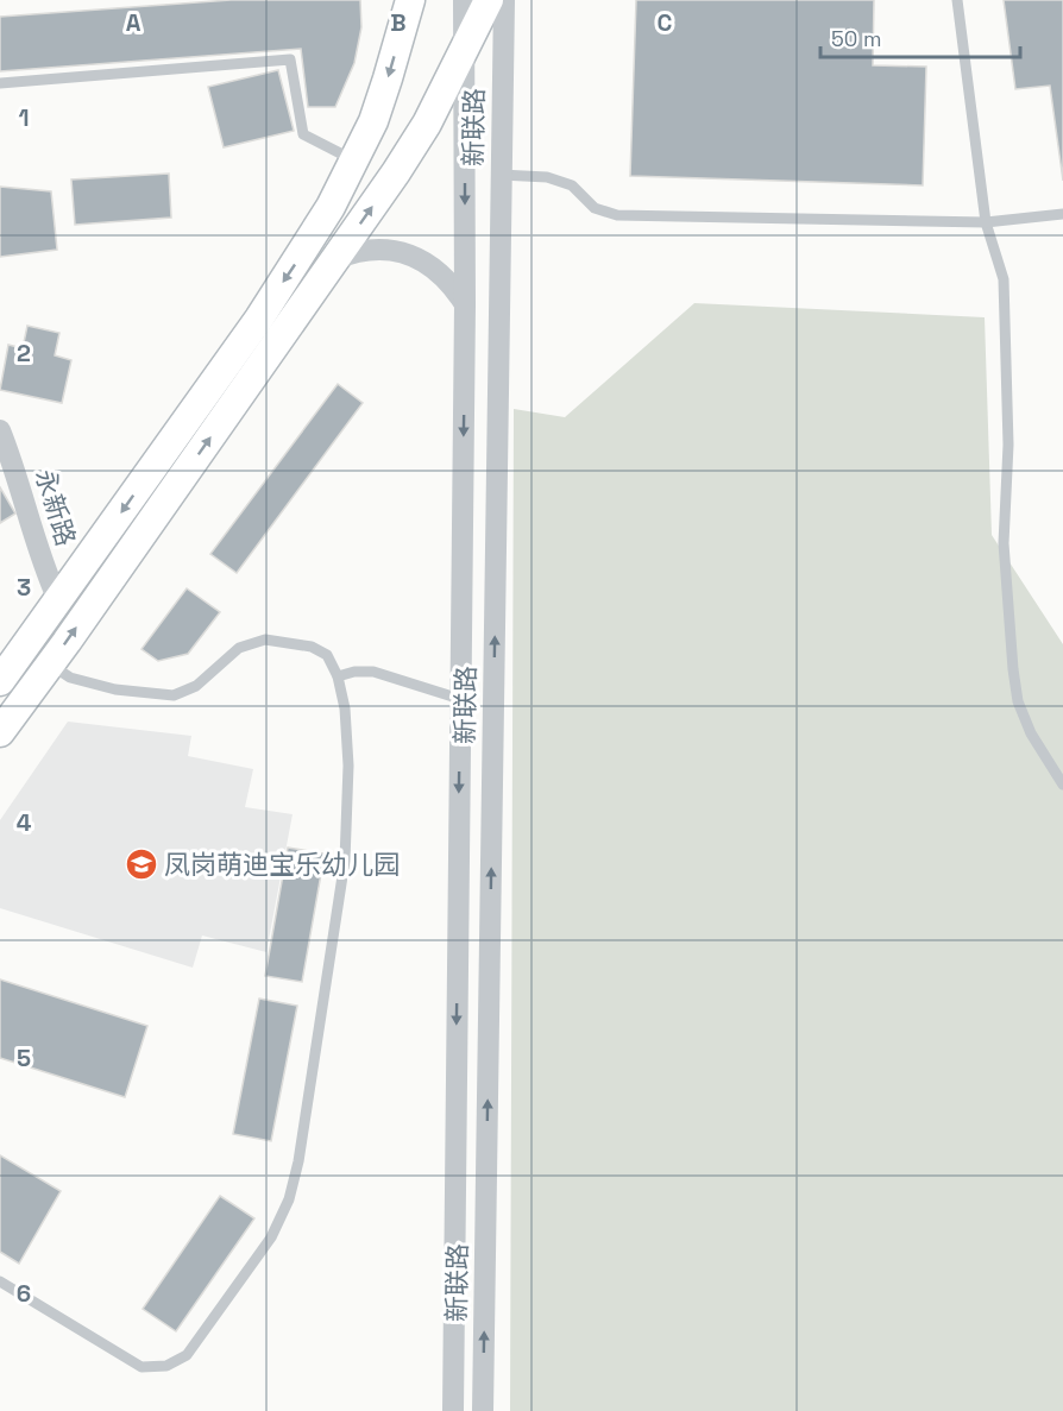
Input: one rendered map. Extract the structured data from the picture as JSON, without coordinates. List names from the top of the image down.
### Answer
{
  "streets": {
    "street": ["新联路", "永新路"]
  },
  "places": {
    "school or university": ["凤岗萌迪宝乐幼儿园"]
  },
  "scale_bar": "50 m",
  "grid": {
    "columns": ["A", "B", "C"],
    "rows": [
      "1",
      "2",
      "3",
      "4",
      "5",
      "6"
    ]
  }
}
